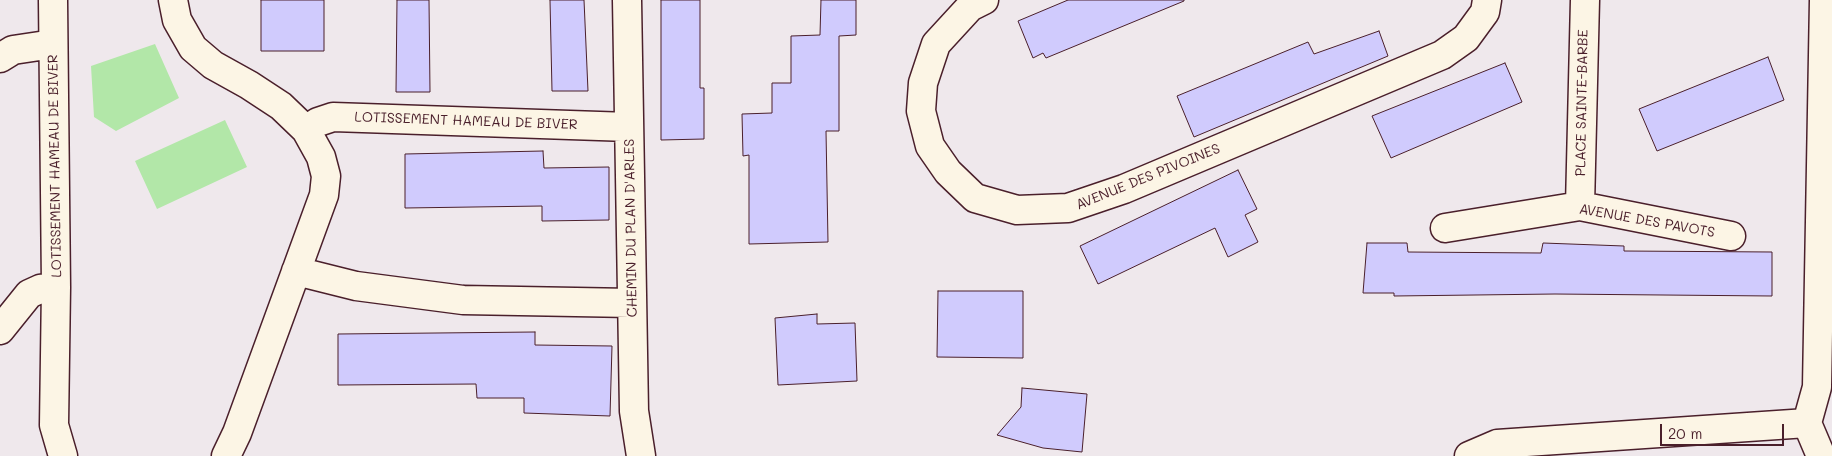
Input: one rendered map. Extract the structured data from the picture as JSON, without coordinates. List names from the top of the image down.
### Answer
{
  "streets": {
    "street": [
      "PLACE SAINTE-BARBE",
      "LOTISSEMENT HAMEAU DE BIVER",
      "AVENUE DES PIVOINES",
      "AVENUE DES PAVOTS",
      "CHEMIN DU PLAN D'ARLES"
    ]
  },
  "crossings": [
    ["PLACE SAINTE-BARBE", "AVENUE DES PAVOTS"],
    ["LOTISSEMENT HAMEAU DE BIVER", "CHEMIN DU PLAN D'ARLES"]
  ],
  "scale_bar": "20 m"
}
